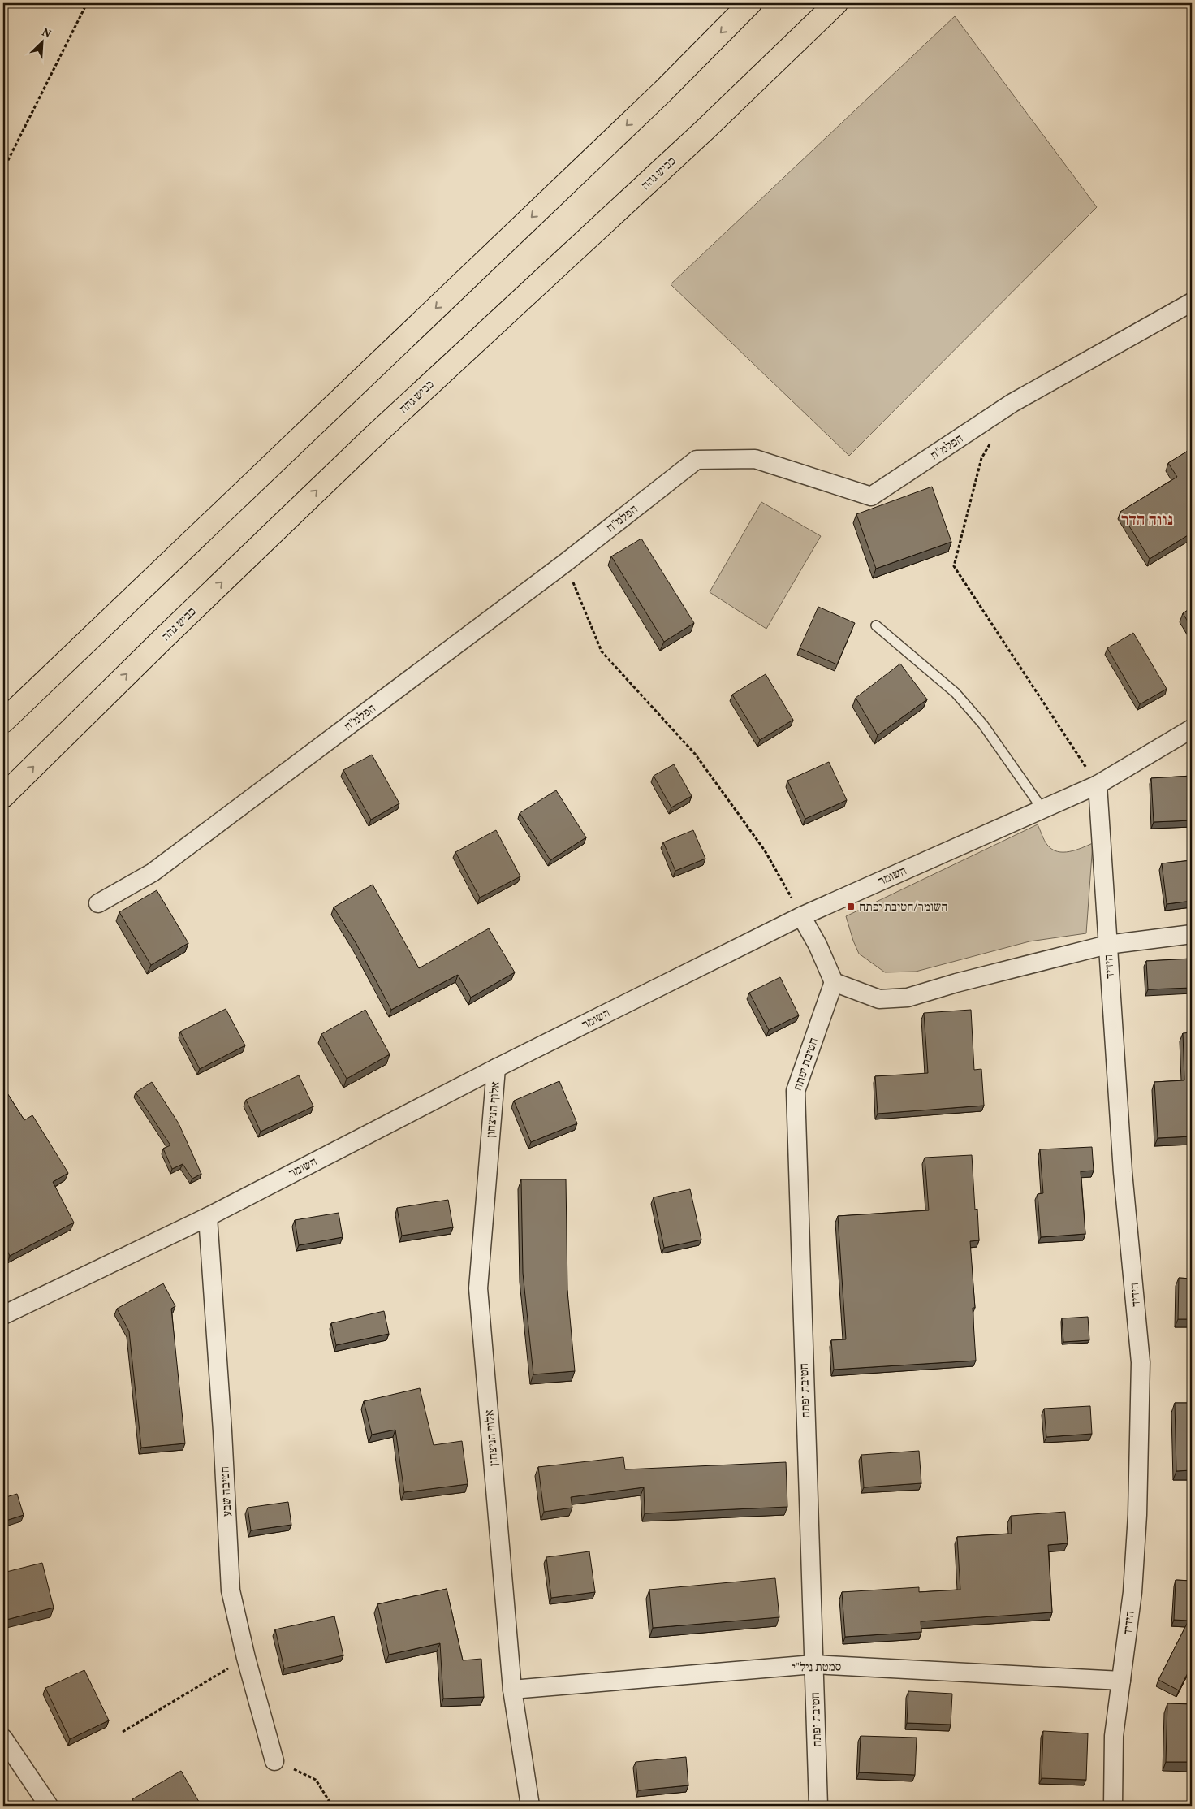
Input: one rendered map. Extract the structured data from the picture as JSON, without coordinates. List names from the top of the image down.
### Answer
{
  "streets": {
    "highway": ["כביש גהה"],
    "street": [
      "הפלמ\"ח",
      "השומר",
      "הידיד",
      "חטיבת יפתח",
      "אלוף הניצחון",
      "חטיבה שבע",
      "סמטת ניל\"י"
    ]
  },
  "crossings": [
    ["השומר", "הידיד"],
    ["השומר", "אלוף הניצחון"],
    ["השומר", "חטיבה שבע"],
    ["הידיד", "סמטת ניל\"י"],
    ["חטיבת יפתח", "סמטת ניל\"י"],
    ["אלוף הניצחון", "סמטת ניל\"י"]
  ],
  "districts": ["נווה הדר"],
  "places": {
    "transit": ["השומר/חטיבת יפתח"]
  },
  "north": "top right"
}
